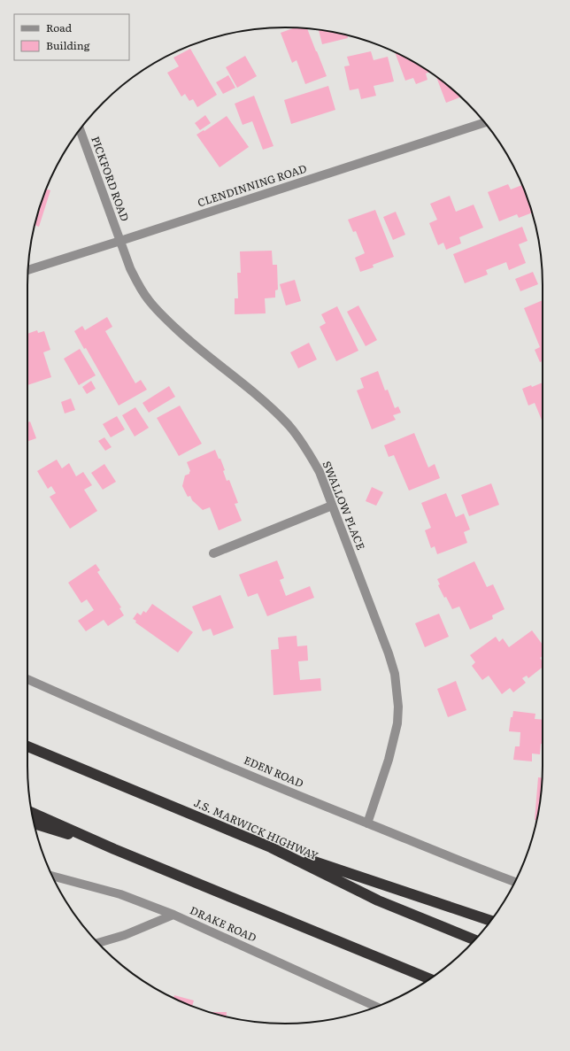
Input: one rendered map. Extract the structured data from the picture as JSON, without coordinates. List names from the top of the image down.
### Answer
{
  "streets": {
    "highway": ["J.S. MARWICK HIGHWAY"],
    "street": [
      "PICKFORD ROAD",
      "CLENDINNING ROAD",
      "SWALLOW PLACE",
      "EDEN ROAD",
      "DRAKE ROAD"
    ]
  },
  "crossings": [
    ["PICKFORD ROAD", "CLENDINNING ROAD"],
    ["PICKFORD ROAD", "SWALLOW PLACE"],
    ["CLENDINNING ROAD", "SWALLOW PLACE"],
    ["SWALLOW PLACE", "EDEN ROAD"]
  ],
  "legend": ["Road", "Building"]
}
